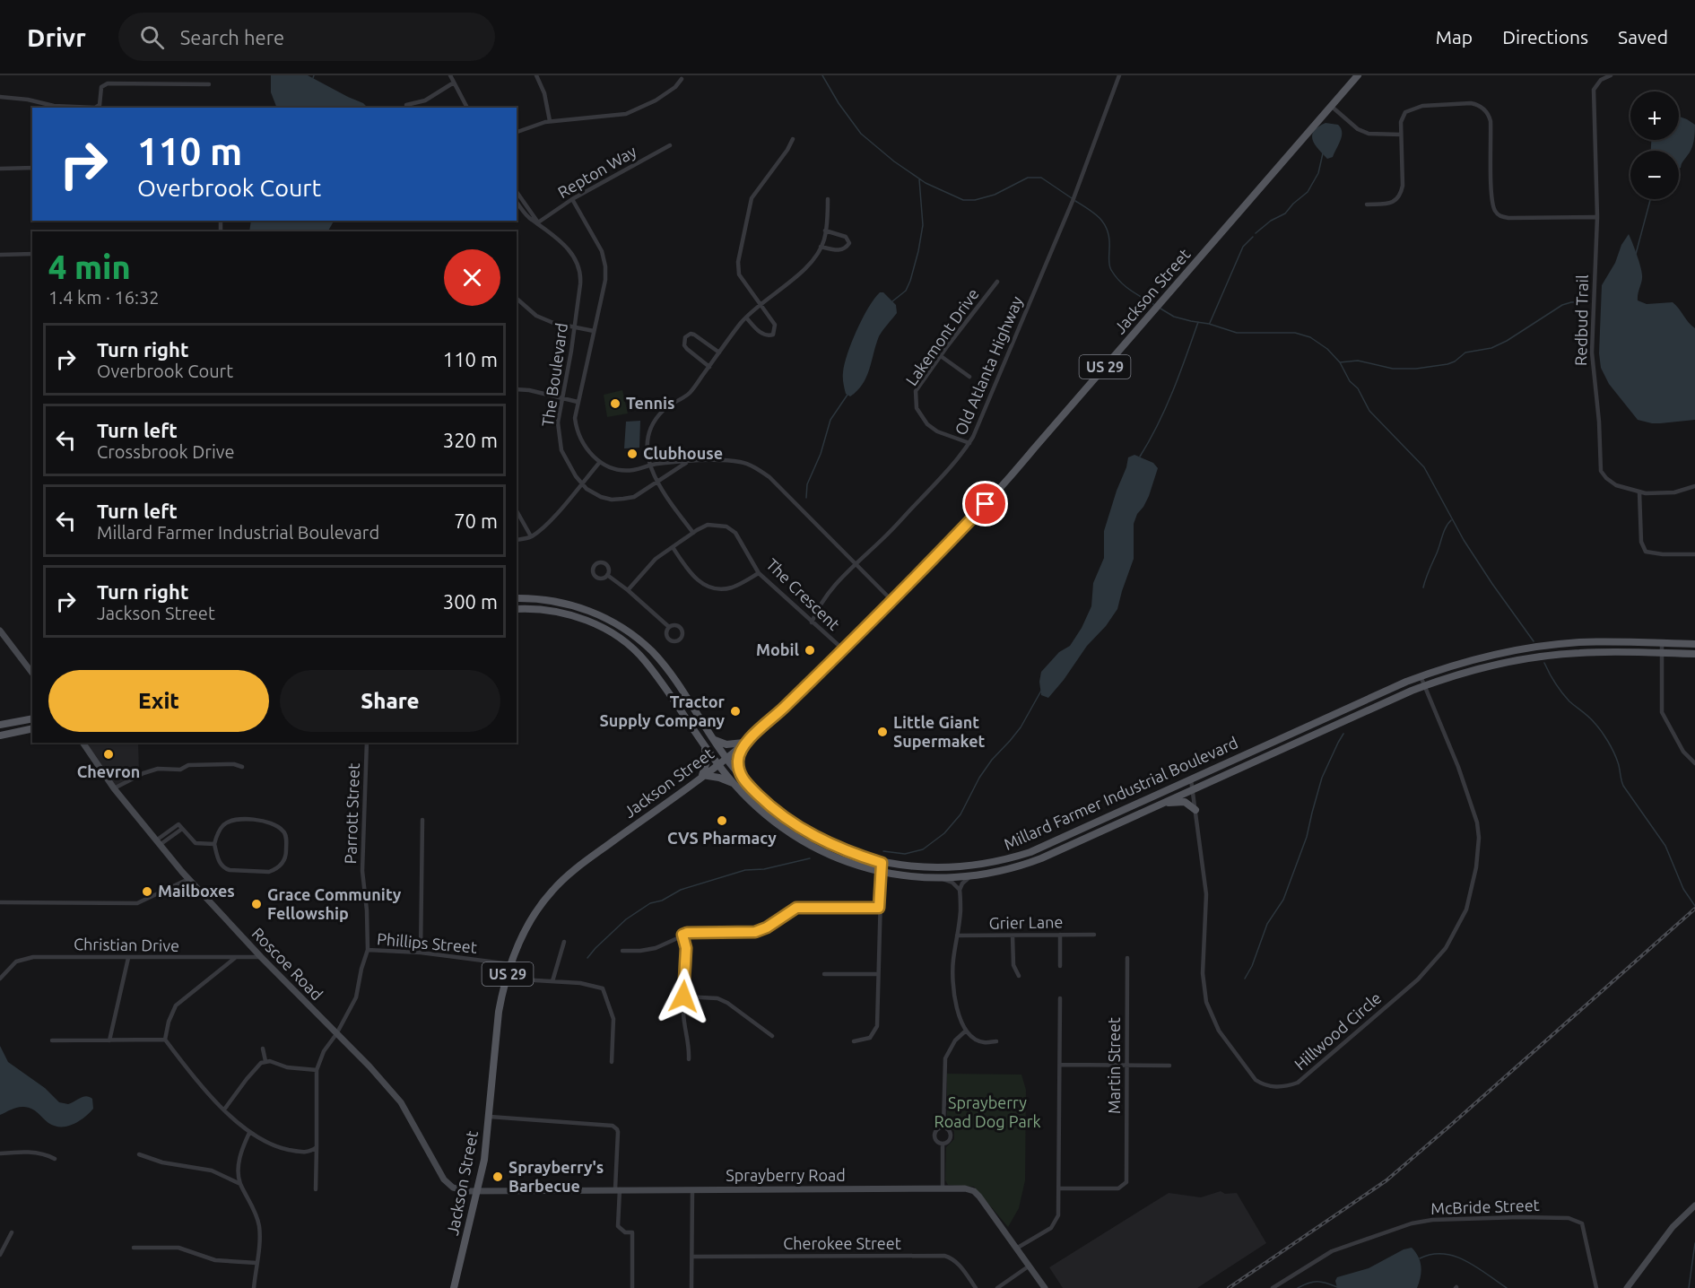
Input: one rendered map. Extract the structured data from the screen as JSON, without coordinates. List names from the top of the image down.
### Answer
{
  "streets": {
    "main road": ["Jackson Street", "US 29", "Millard Farmer Industrial Boulevard"],
    "street": [
      "Repton Way",
      "Redbud Trail",
      "Lakemont Drive",
      "Old Atlanta Highway",
      "The Boulevard",
      "The Crescent",
      "Parrott Street",
      "Grier Lane",
      "Phillips Street",
      "Christian Drive",
      "Roscoe Road",
      "Hillwood Circle",
      "Martin Street",
      "Sprayberry Road",
      "McBride Street",
      "Cherokee Street"
    ]
  },
  "crossings": [
    ["Repton Way", "The Boulevard"],
    ["Jackson Street", "The Crescent"],
    ["Jackson Street", "Millard Farmer Industrial Boulevard"],
    ["Jackson Street", "Phillips Street"],
    ["Jackson Street", "Roscoe Road"],
    ["Jackson Street", "Sprayberry Road"],
    ["Lakemont Drive", "Old Atlanta Highway"],
    ["Old Atlanta Highway", "The Crescent"],
    ["Millard Farmer Industrial Boulevard", "Hillwood Circle"],
    ["Parrott Street", "Phillips Street"],
    ["Phillips Street", "Roscoe Road"],
    ["Christian Drive", "Roscoe Road"],
    ["Roscoe Road", "Sprayberry Road"]
  ],
  "parks": ["Sprayberry Road Dog Park"],
  "places": [
    "Tennis",
    "Clubhouse",
    "Mobil",
    "Tractor Supply Company",
    "Little Giant Supermaket",
    "Chevron",
    "CVS Pharmacy",
    "Mailboxes",
    "Grace Community Fellowship",
    "Sprayberry's Barbecue"
  ],
  "page": {
    "header": "Drivr",
    "search": "Search here",
    "nav": ["Map", "Directions", "Saved"],
    "map_buttons": ["+", "−"],
    "turn": ["110 m", "Overbrook Court"],
    "heading": ["4 min", "1.4 km · 16:32"],
    "list": [
      {
        "name": "Turn right",
        "note": "Overbrook Court",
        "value": "110 m"
      },
      {
        "name": "Turn left",
        "note": "Crossbrook Drive",
        "value": "320 m"
      },
      {
        "name": "Turn left",
        "note": "Millard Farmer Industrial Boulevard",
        "value": "70 m"
      },
      {
        "name": "Turn right",
        "note": "Jackson Street",
        "value": "300 m"
      }
    ],
    "buttons": ["Exit", "Share"]
  }
}
